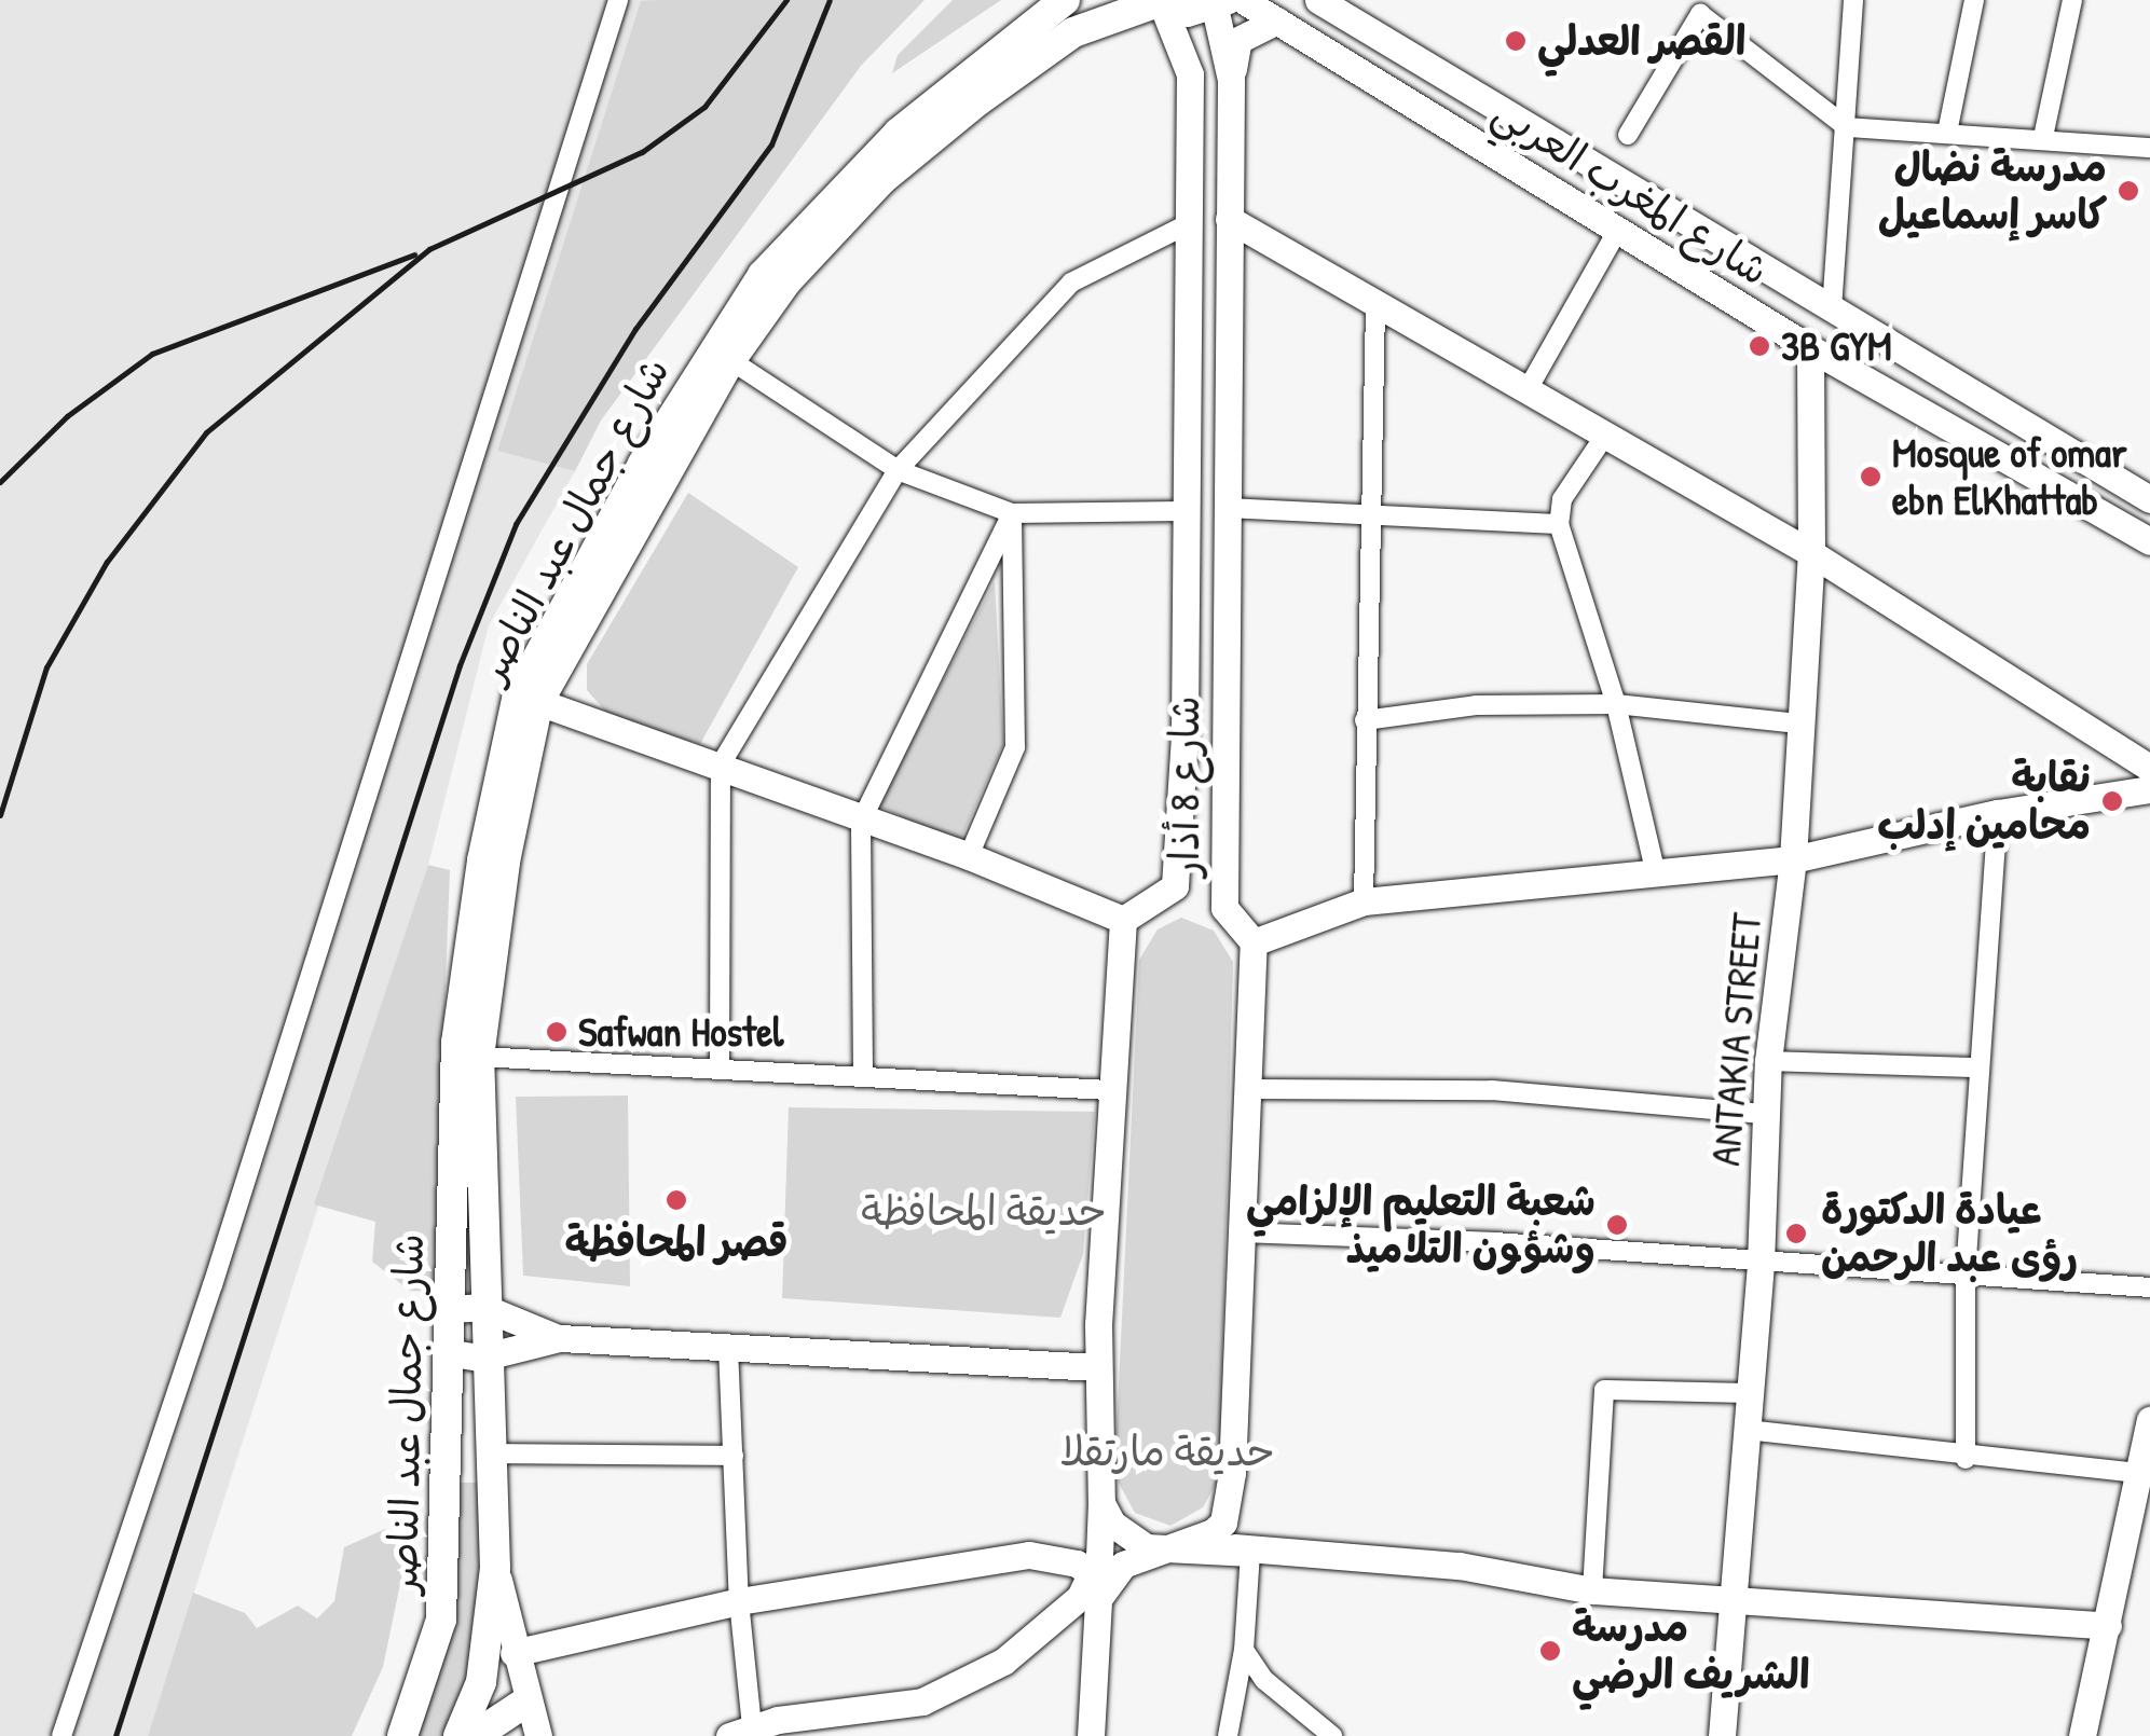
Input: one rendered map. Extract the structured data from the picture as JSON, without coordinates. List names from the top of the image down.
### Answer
{
  "streets": {
    "main road": ["شارع جمال عبد الناصر"],
    "street": ["شارع المغرب العربي", "شارع 8 أذار", "ANTAKIA STREET"]
  },
  "crossings": [
    ["شارع المغرب العربي", "شارع 8 أذار"],
    ["شارع المغرب العربي", "ANTAKIA STREET"]
  ],
  "parks": ["حديقة المحافظة", "حديقة مارتقلا"],
  "places": [
    "القصر العدلي",
    "مدرسة نضال كاسر إسماعيل",
    "3B GYM",
    "Mosque of omar ebn ElKhattab",
    "نقابة محامين إدلب",
    "Safwan Hostel",
    "قصر المحافظة",
    "شعبة التعليم الإلزامي وشؤون التلاميذ",
    "عيادة الدكتورة رؤى عبد الرحمن",
    "مدرسة الشريف الرضي"
  ]
}
